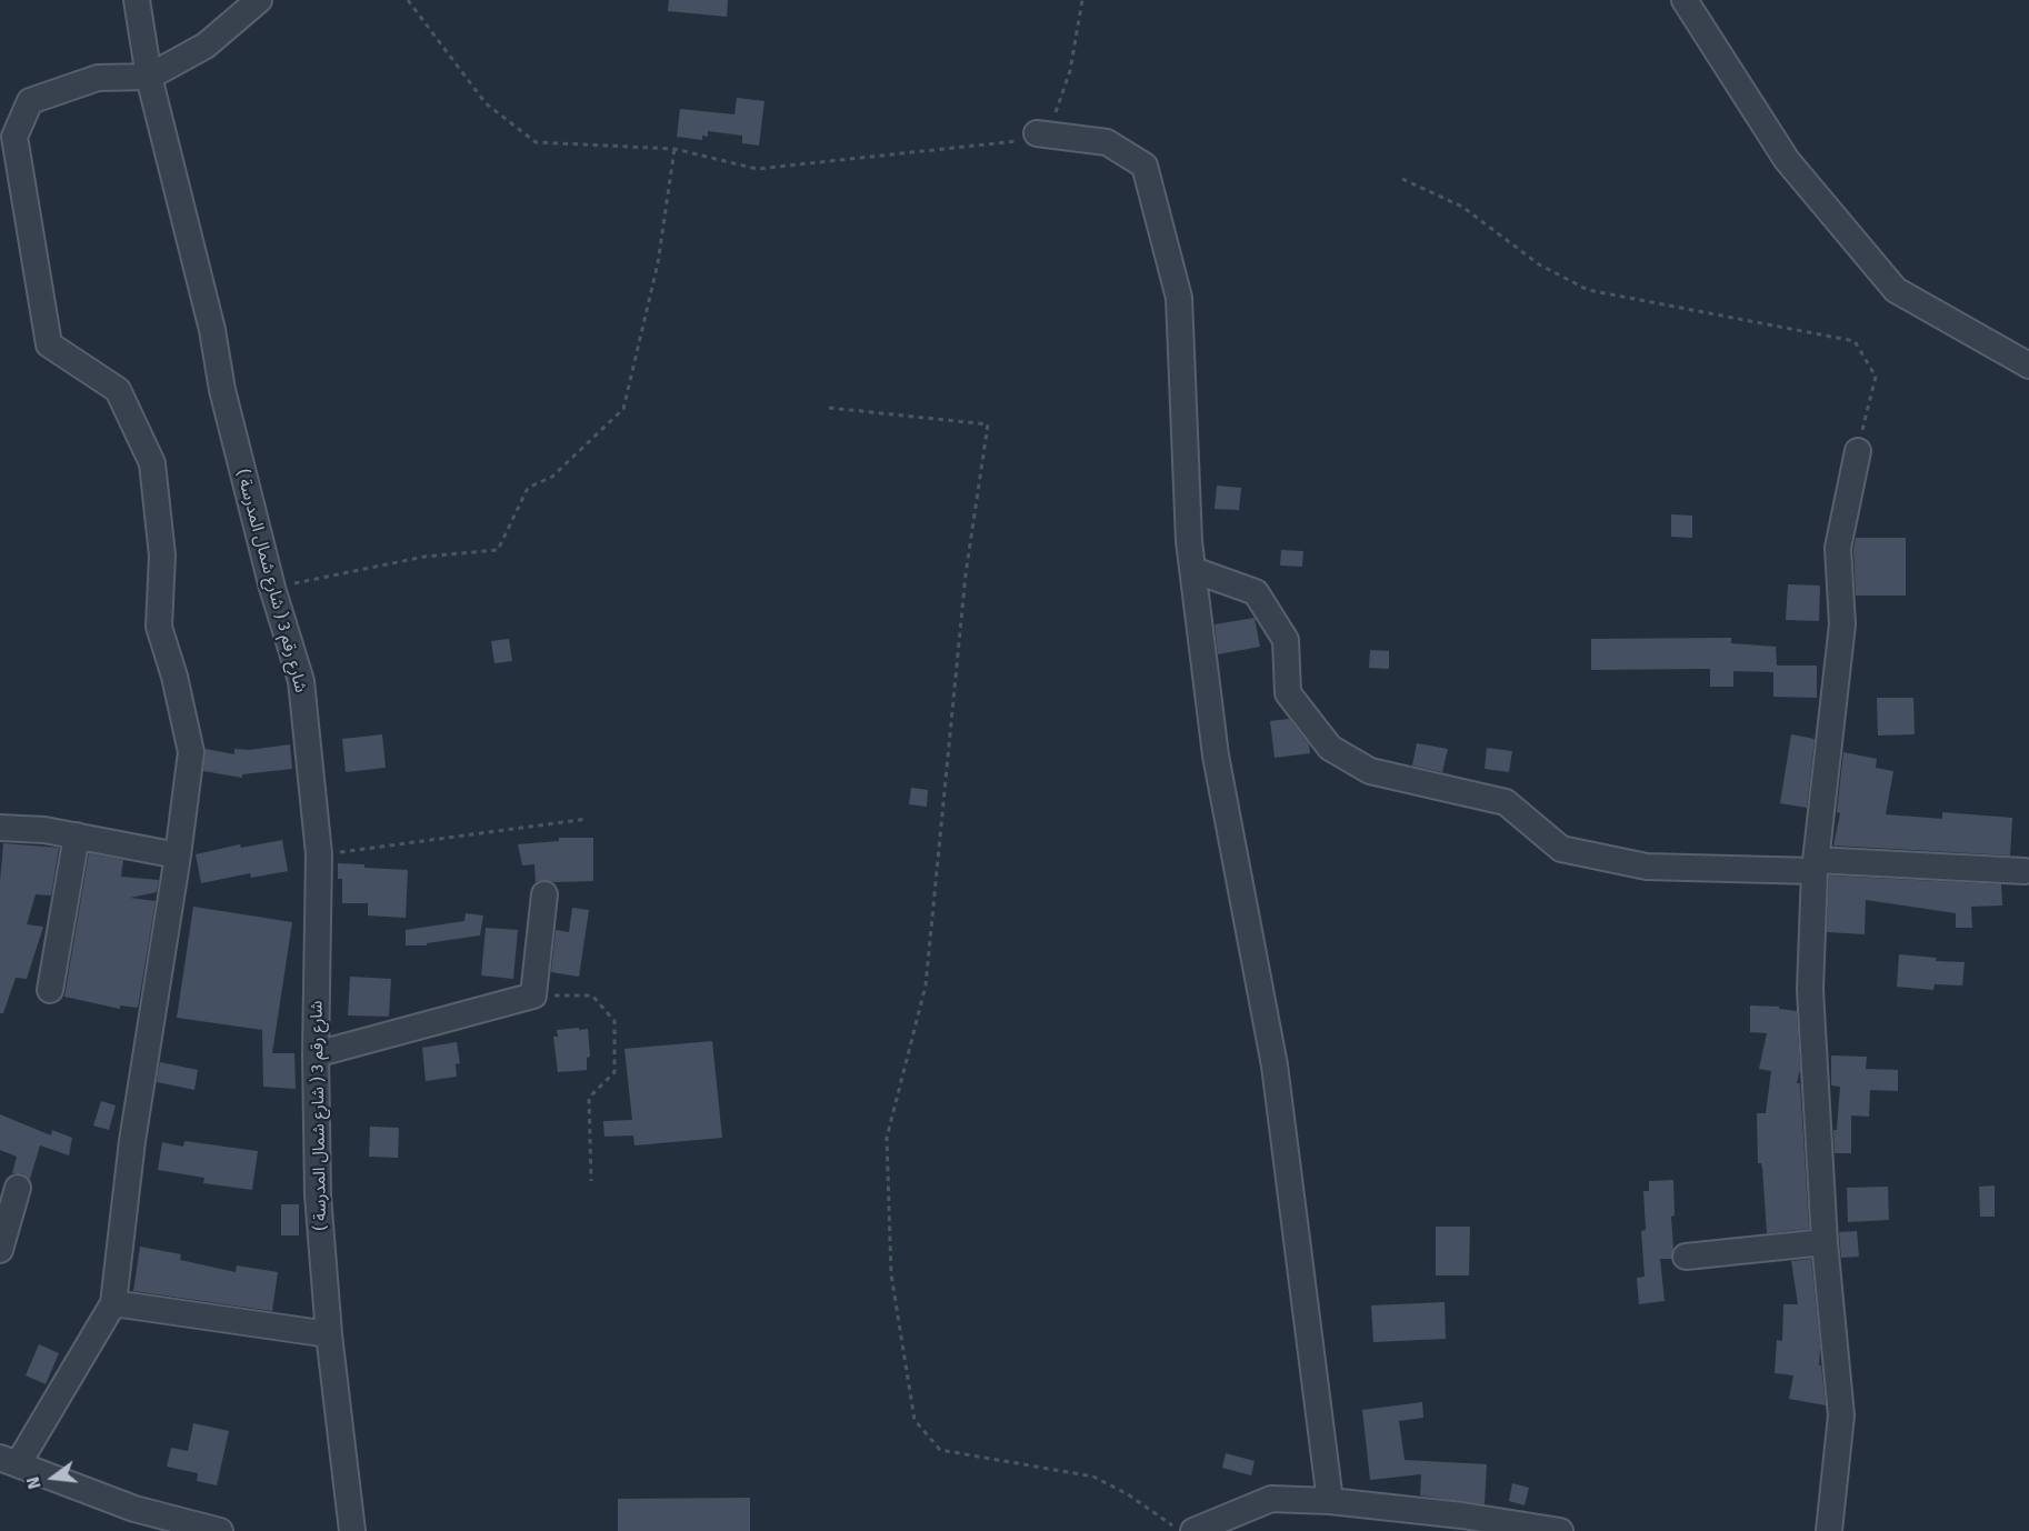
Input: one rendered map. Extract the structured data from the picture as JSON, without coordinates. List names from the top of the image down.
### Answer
{
  "streets": {
    "street": ["شارع رقم 3 ( شارع شمال المدرسة )"]
  },
  "north": "left"
}
